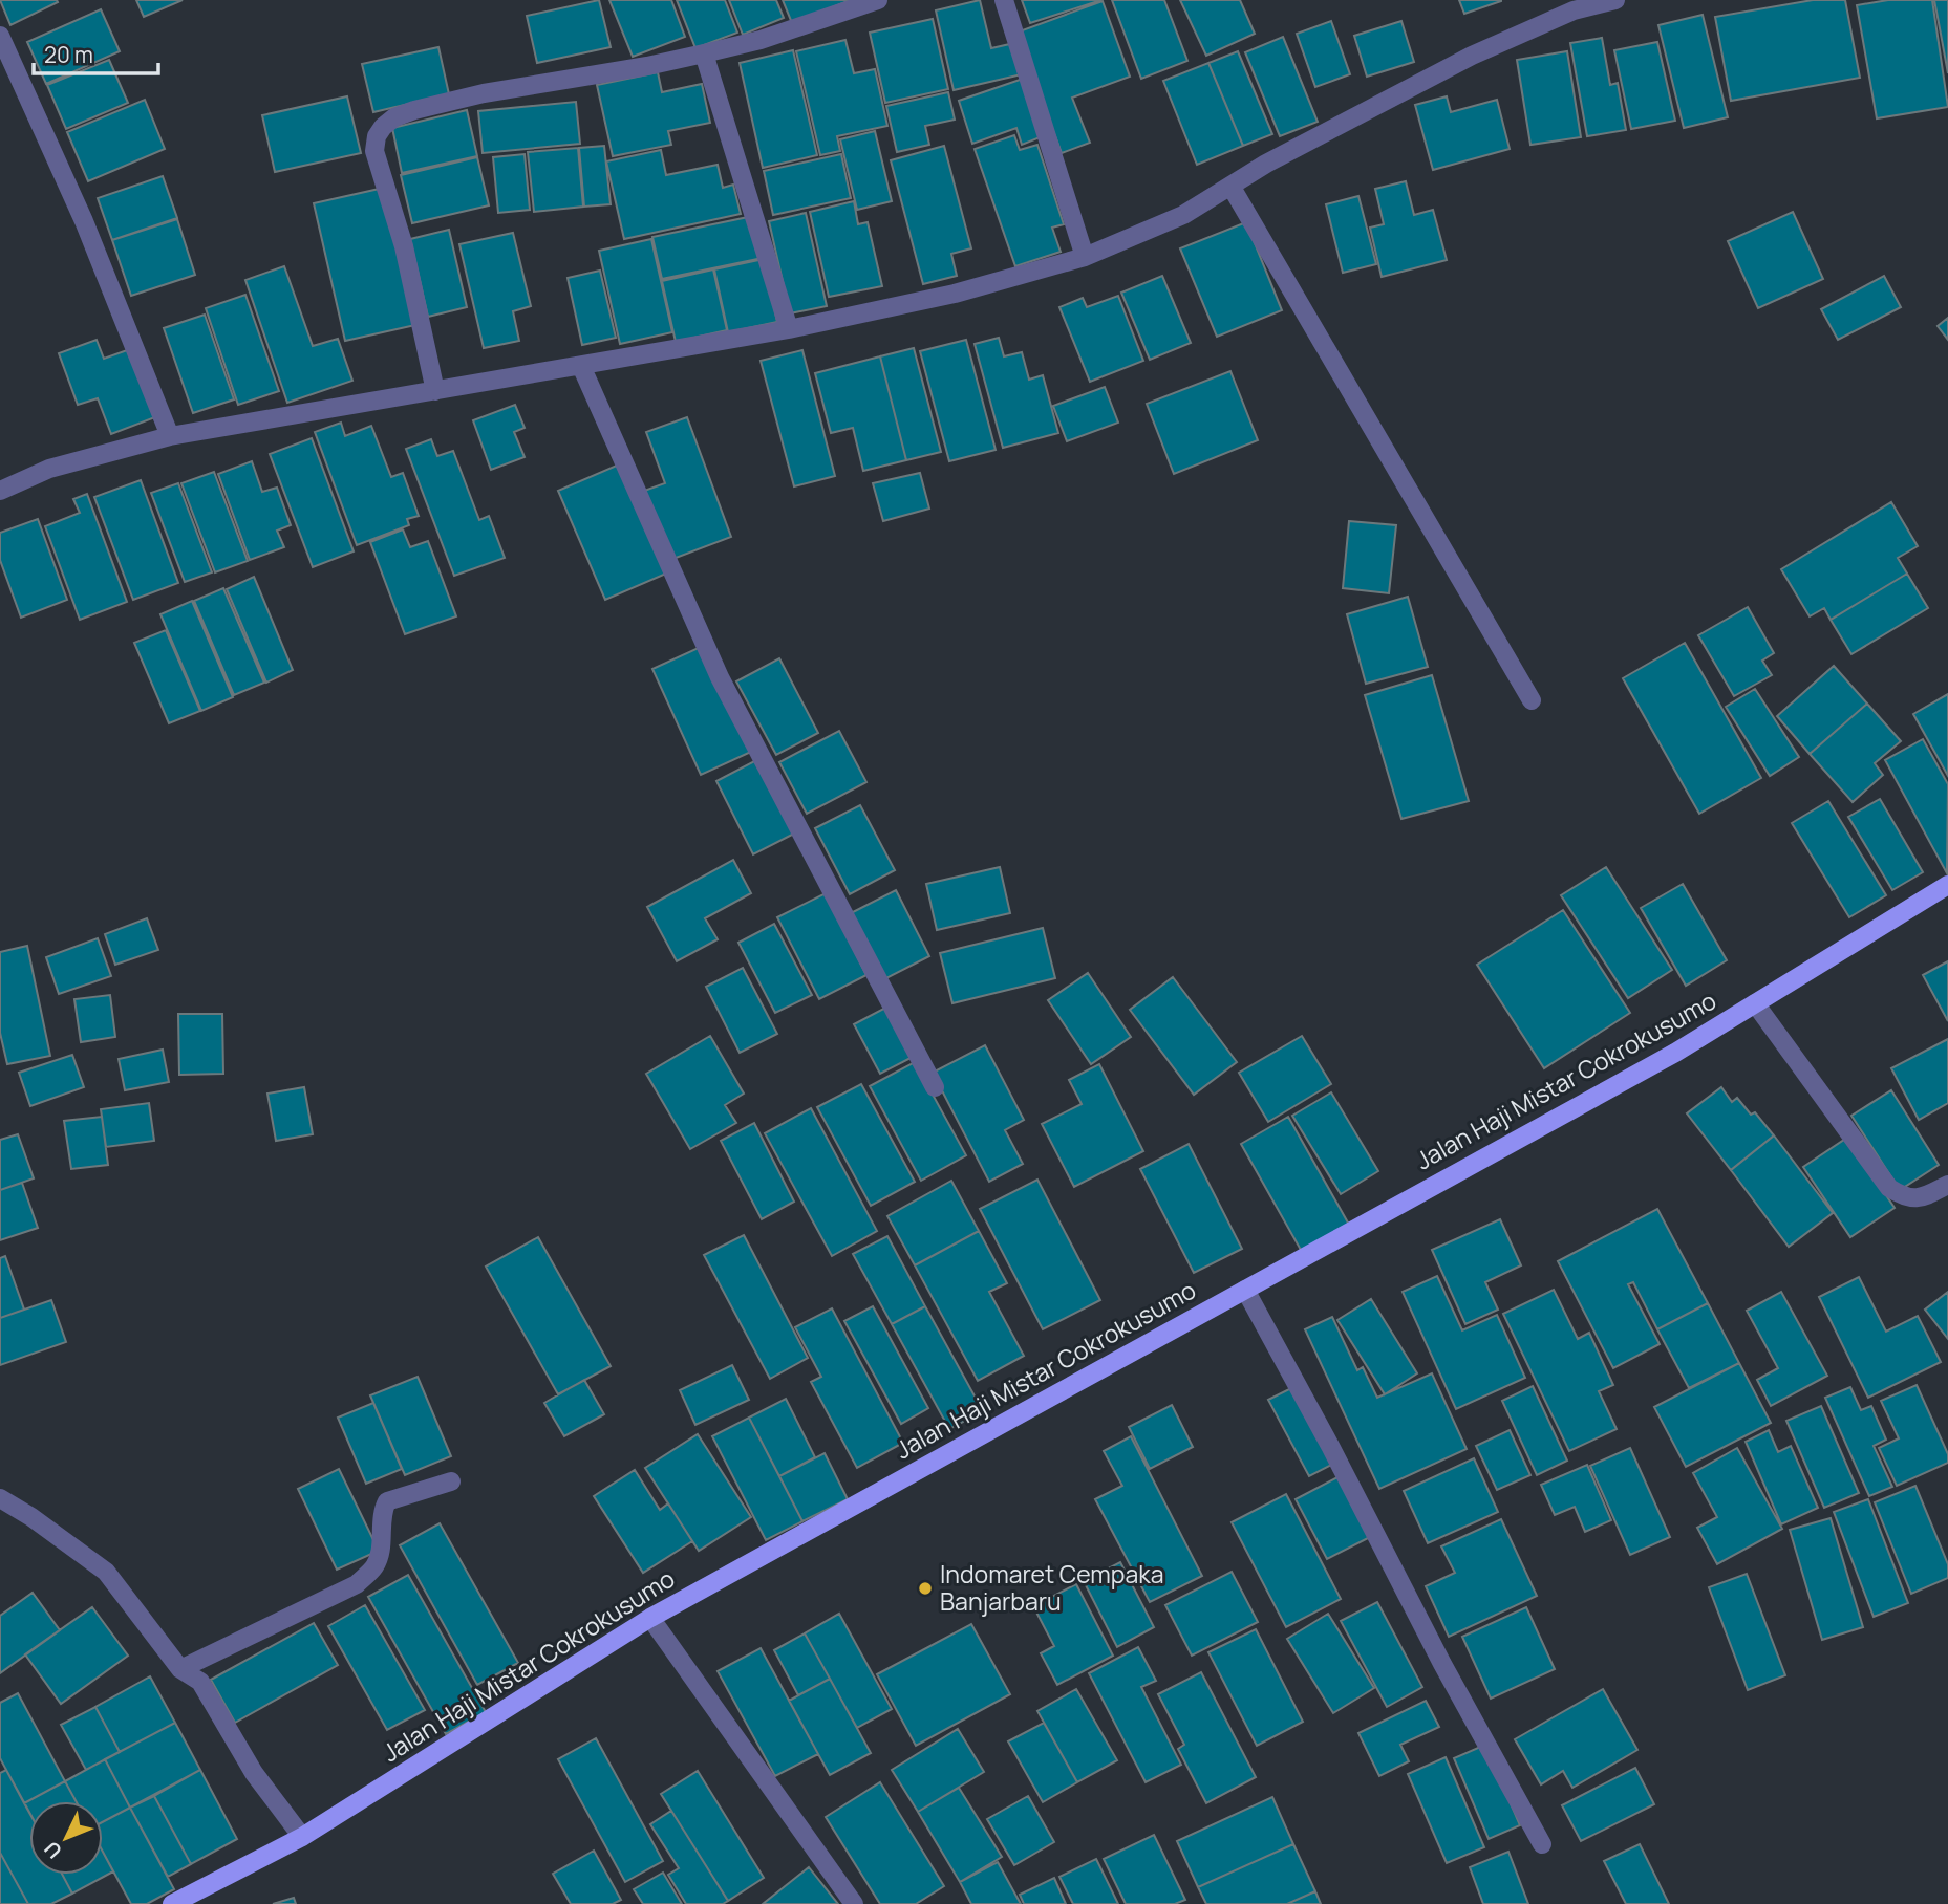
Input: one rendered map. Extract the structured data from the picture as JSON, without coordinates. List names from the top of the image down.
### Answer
{
  "streets": {
    "main road": ["Jalan Haji Mistar Cokrokusumo"]
  },
  "places": ["Indomaret Cempaka Banjarbaru"],
  "scale_bar": "20 m",
  "north": "bottom left"
}
